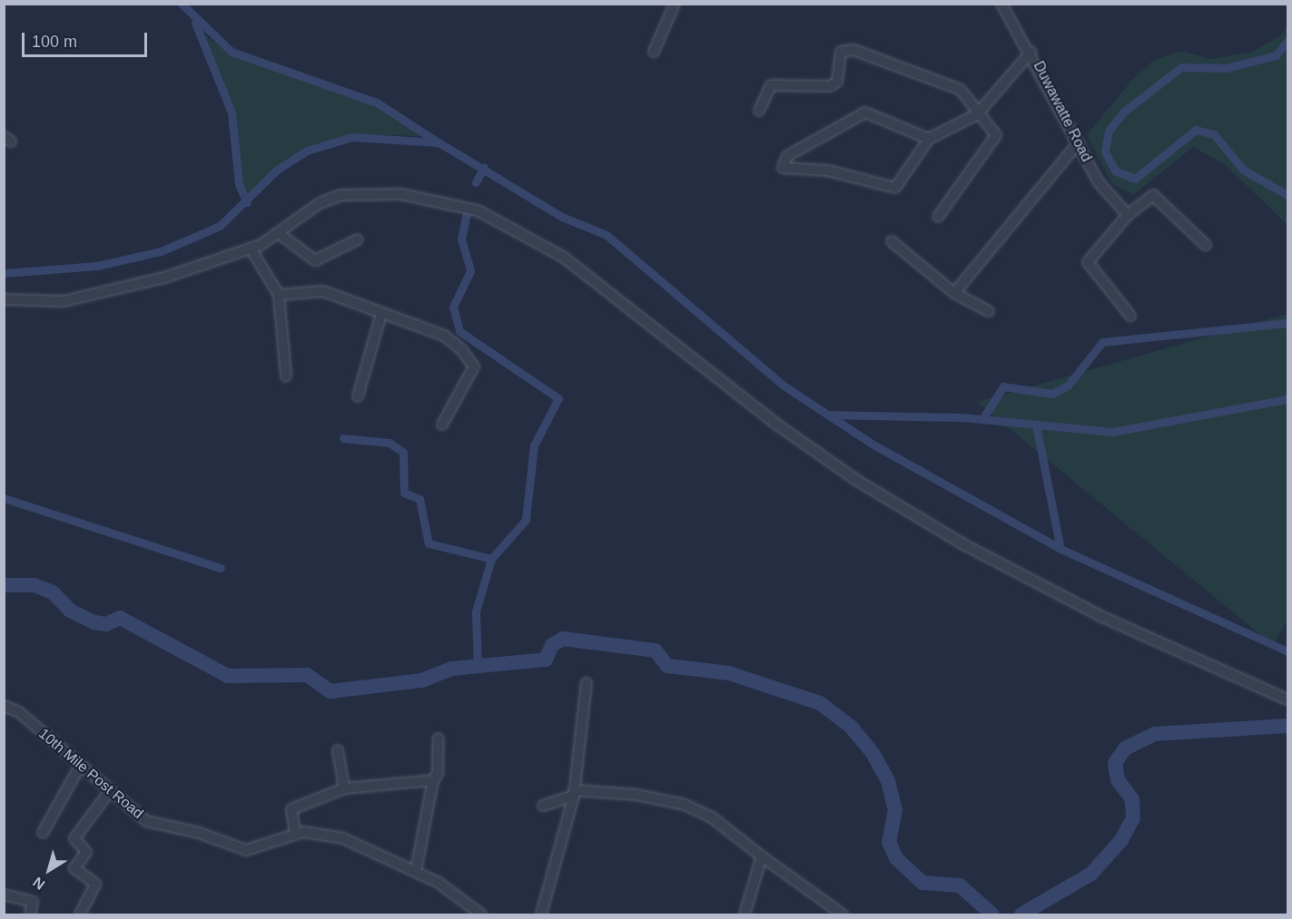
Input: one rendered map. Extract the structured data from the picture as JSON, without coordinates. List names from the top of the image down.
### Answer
{
  "streets": {
    "street": ["Duwawatte Road", "10th Mile Post Road"]
  },
  "scale_bar": "100 m",
  "north": "bottom left"
}
